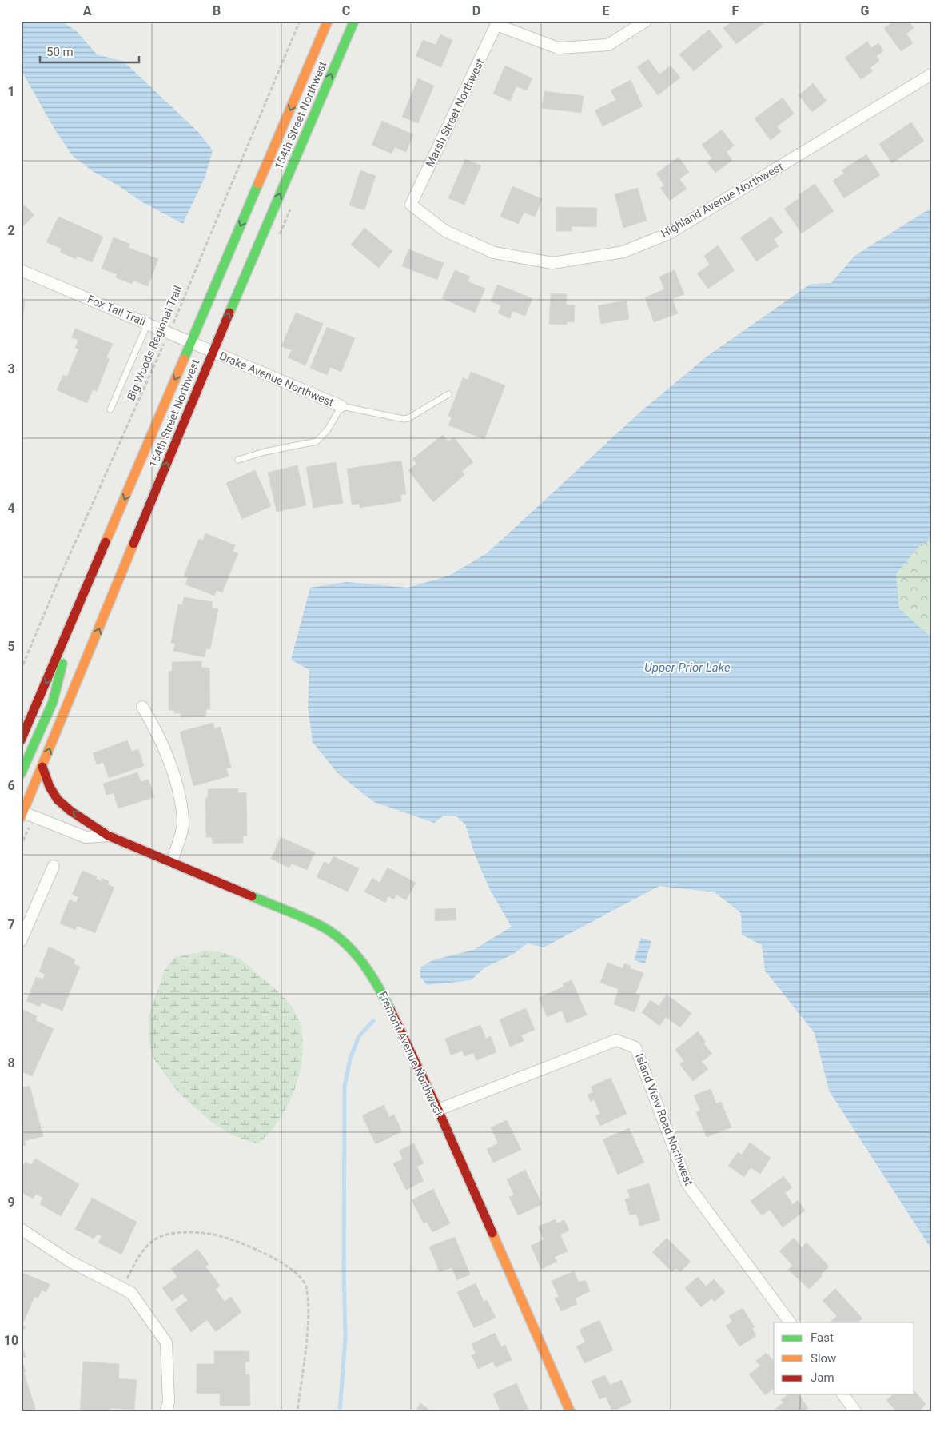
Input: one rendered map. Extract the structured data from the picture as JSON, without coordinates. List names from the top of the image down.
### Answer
{
  "streets": {
    "street": [
      "Marsh Street Northwest",
      "154th Street Northwest",
      "Highland Avenue Northwest",
      "Fox Tail Trail",
      "Drake Avenue Northwest",
      "Fremont Avenue Northwest",
      "Island View Road Northwest"
    ],
    "path": ["Big Woods Regional Trail"]
  },
  "crossings": [
    ["Marsh Street Northwest", "Highland Avenue Northwest"],
    ["154th Street Northwest", "Fox Tail Trail"],
    ["154th Street Northwest", "Drake Avenue Northwest"],
    ["154th Street Northwest", "Fremont Avenue Northwest"],
    ["Fox Tail Trail", "Big Woods Regional Trail"],
    ["Fox Tail Trail", "Drake Avenue Northwest"],
    ["Fremont Avenue Northwest", "Island View Road Northwest"]
  ],
  "water": ["Upper Prior Lake"],
  "legend": ["Fast", "Slow", "Jam"],
  "scale_bar": "50 m",
  "grid": {
    "columns": [
      "A",
      "B",
      "C",
      "D",
      "E",
      "F",
      "G"
    ],
    "rows": [
      "1",
      "2",
      "3",
      "4",
      "5",
      "6",
      "7",
      "8",
      "9",
      "10"
    ]
  }
}
